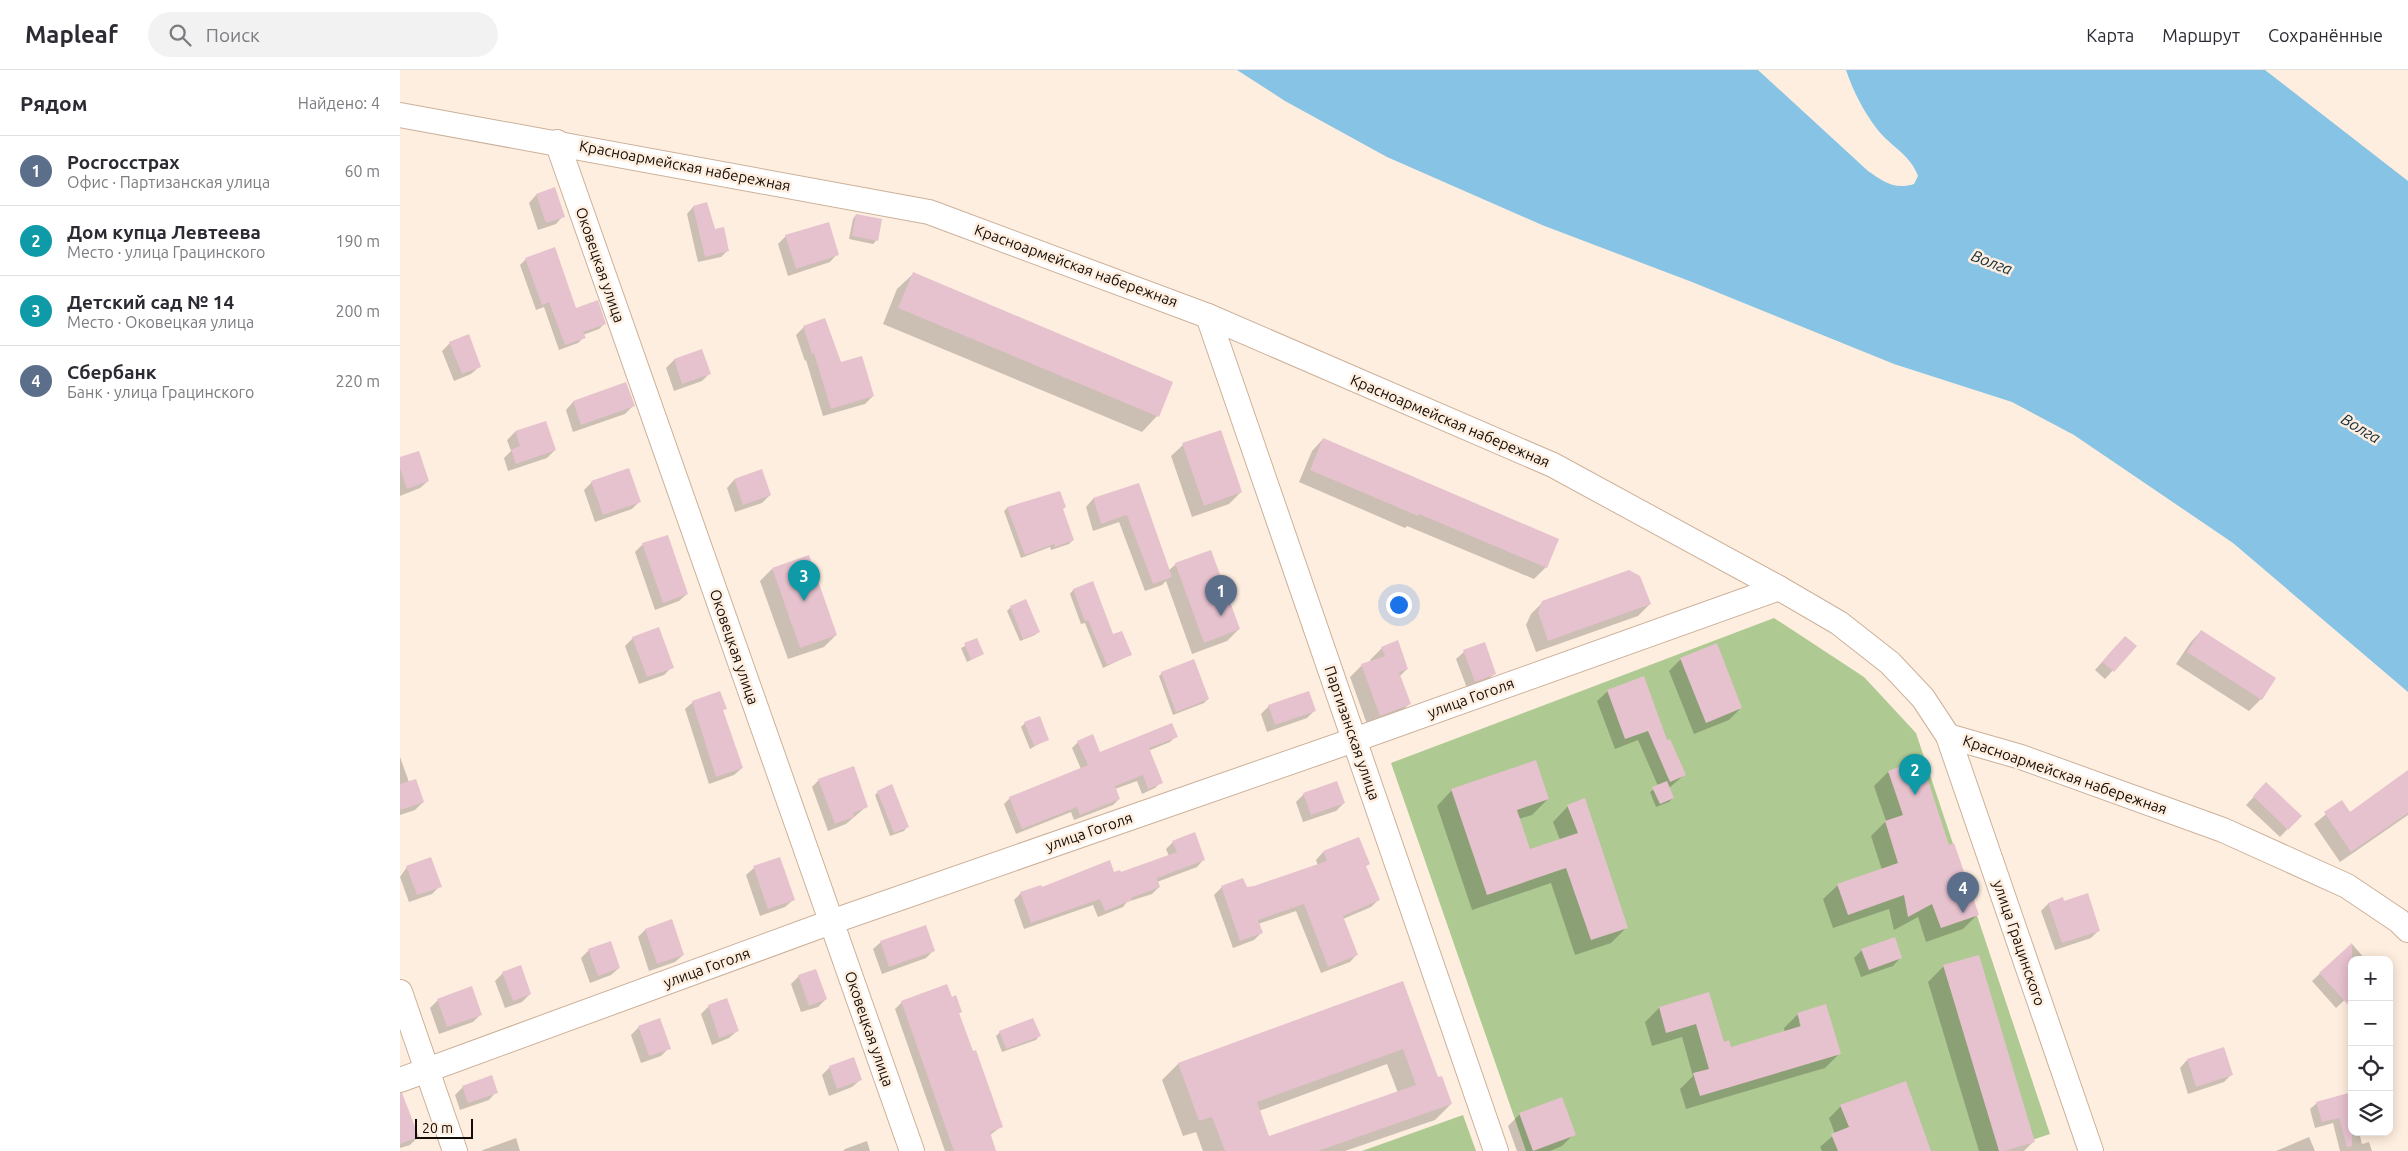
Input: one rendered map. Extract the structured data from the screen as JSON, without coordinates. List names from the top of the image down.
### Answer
{
  "streets": {
    "street": [
      "Красноармейская набережная",
      "Оковецкая улица",
      "улица Гоголя",
      "Партизанская улица",
      "улица Грацинского"
    ]
  },
  "crossings": [
    ["Красноармейская набережная", "Оковецкая улица"],
    ["Красноармейская набережная", "улица Гоголя"],
    ["Красноармейская набережная", "Партизанская улица"],
    ["Красноармейская набережная", "улица Грацинского"],
    ["Оковецкая улица", "улица Гоголя"],
    ["улица Гоголя", "Партизанская улица"]
  ],
  "water": ["Волга"],
  "scale_bar": "20 m",
  "page": {
    "header": "Mapleaf",
    "search": "Поиск",
    "nav": ["Карта", "Маршрут", "Сохранённые"],
    "heading": ["Рядом", "Найдено: 4"],
    "list": [
      {
        "mark": "1",
        "name": "Росгосстрах",
        "note": "Офис · Партизанская улица",
        "value": "60 m"
      },
      {
        "mark": "2",
        "name": "Дом купца Левтеева",
        "note": "Место · улица Грацинского",
        "value": "190 m"
      },
      {
        "mark": "3",
        "name": "Детский сад № 14",
        "note": "Место · Оковецкая улица",
        "value": "200 m"
      },
      {
        "mark": "4",
        "name": "Сбербанк",
        "note": "Банк · улица Грацинского",
        "value": "220 m"
      }
    ],
    "pins": [
      "3",
      "1",
      "2",
      "4"
    ],
    "map_buttons": ["+", "−"],
    "scale": "20 m"
  }
}
